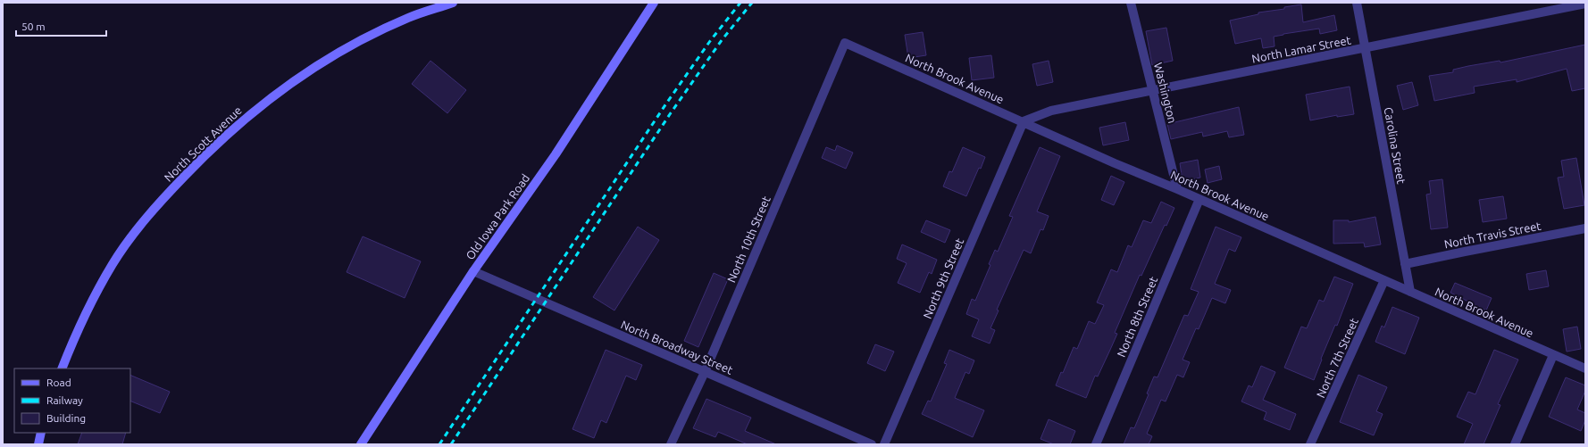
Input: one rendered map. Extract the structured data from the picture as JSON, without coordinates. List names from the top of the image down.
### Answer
{
  "streets": {
    "main road": ["North Scott Avenue", "Old Iowa Park Road"],
    "street": [
      "North Lamar Street",
      "North Brook Avenue",
      "Washington",
      "Carolina Street",
      "North Travis Street",
      "North 10th Street",
      "North 9th Street",
      "North 8th Street",
      "North Broadway Street",
      "North 7th Street"
    ]
  },
  "crossings": [
    ["North Lamar Street", "North Brook Avenue"],
    ["North Lamar Street", "Washington"],
    ["North Lamar Street", "Carolina Street"],
    ["North Lamar Street", "North 9th Street"],
    ["North Brook Avenue", "Washington"],
    ["North Brook Avenue", "Carolina Street"],
    ["North Brook Avenue", "North 10th Street"],
    ["North Brook Avenue", "North 9th Street"],
    ["North Brook Avenue", "North 8th Street"],
    ["North Brook Avenue", "North 7th Street"],
    ["Carolina Street", "North Travis Street"],
    ["Old Iowa Park Road", "North Broadway Street"],
    ["North 10th Street", "North Broadway Street"]
  ],
  "legend": ["Road", "Railway", "Building"],
  "scale_bar": "50 m"
}
